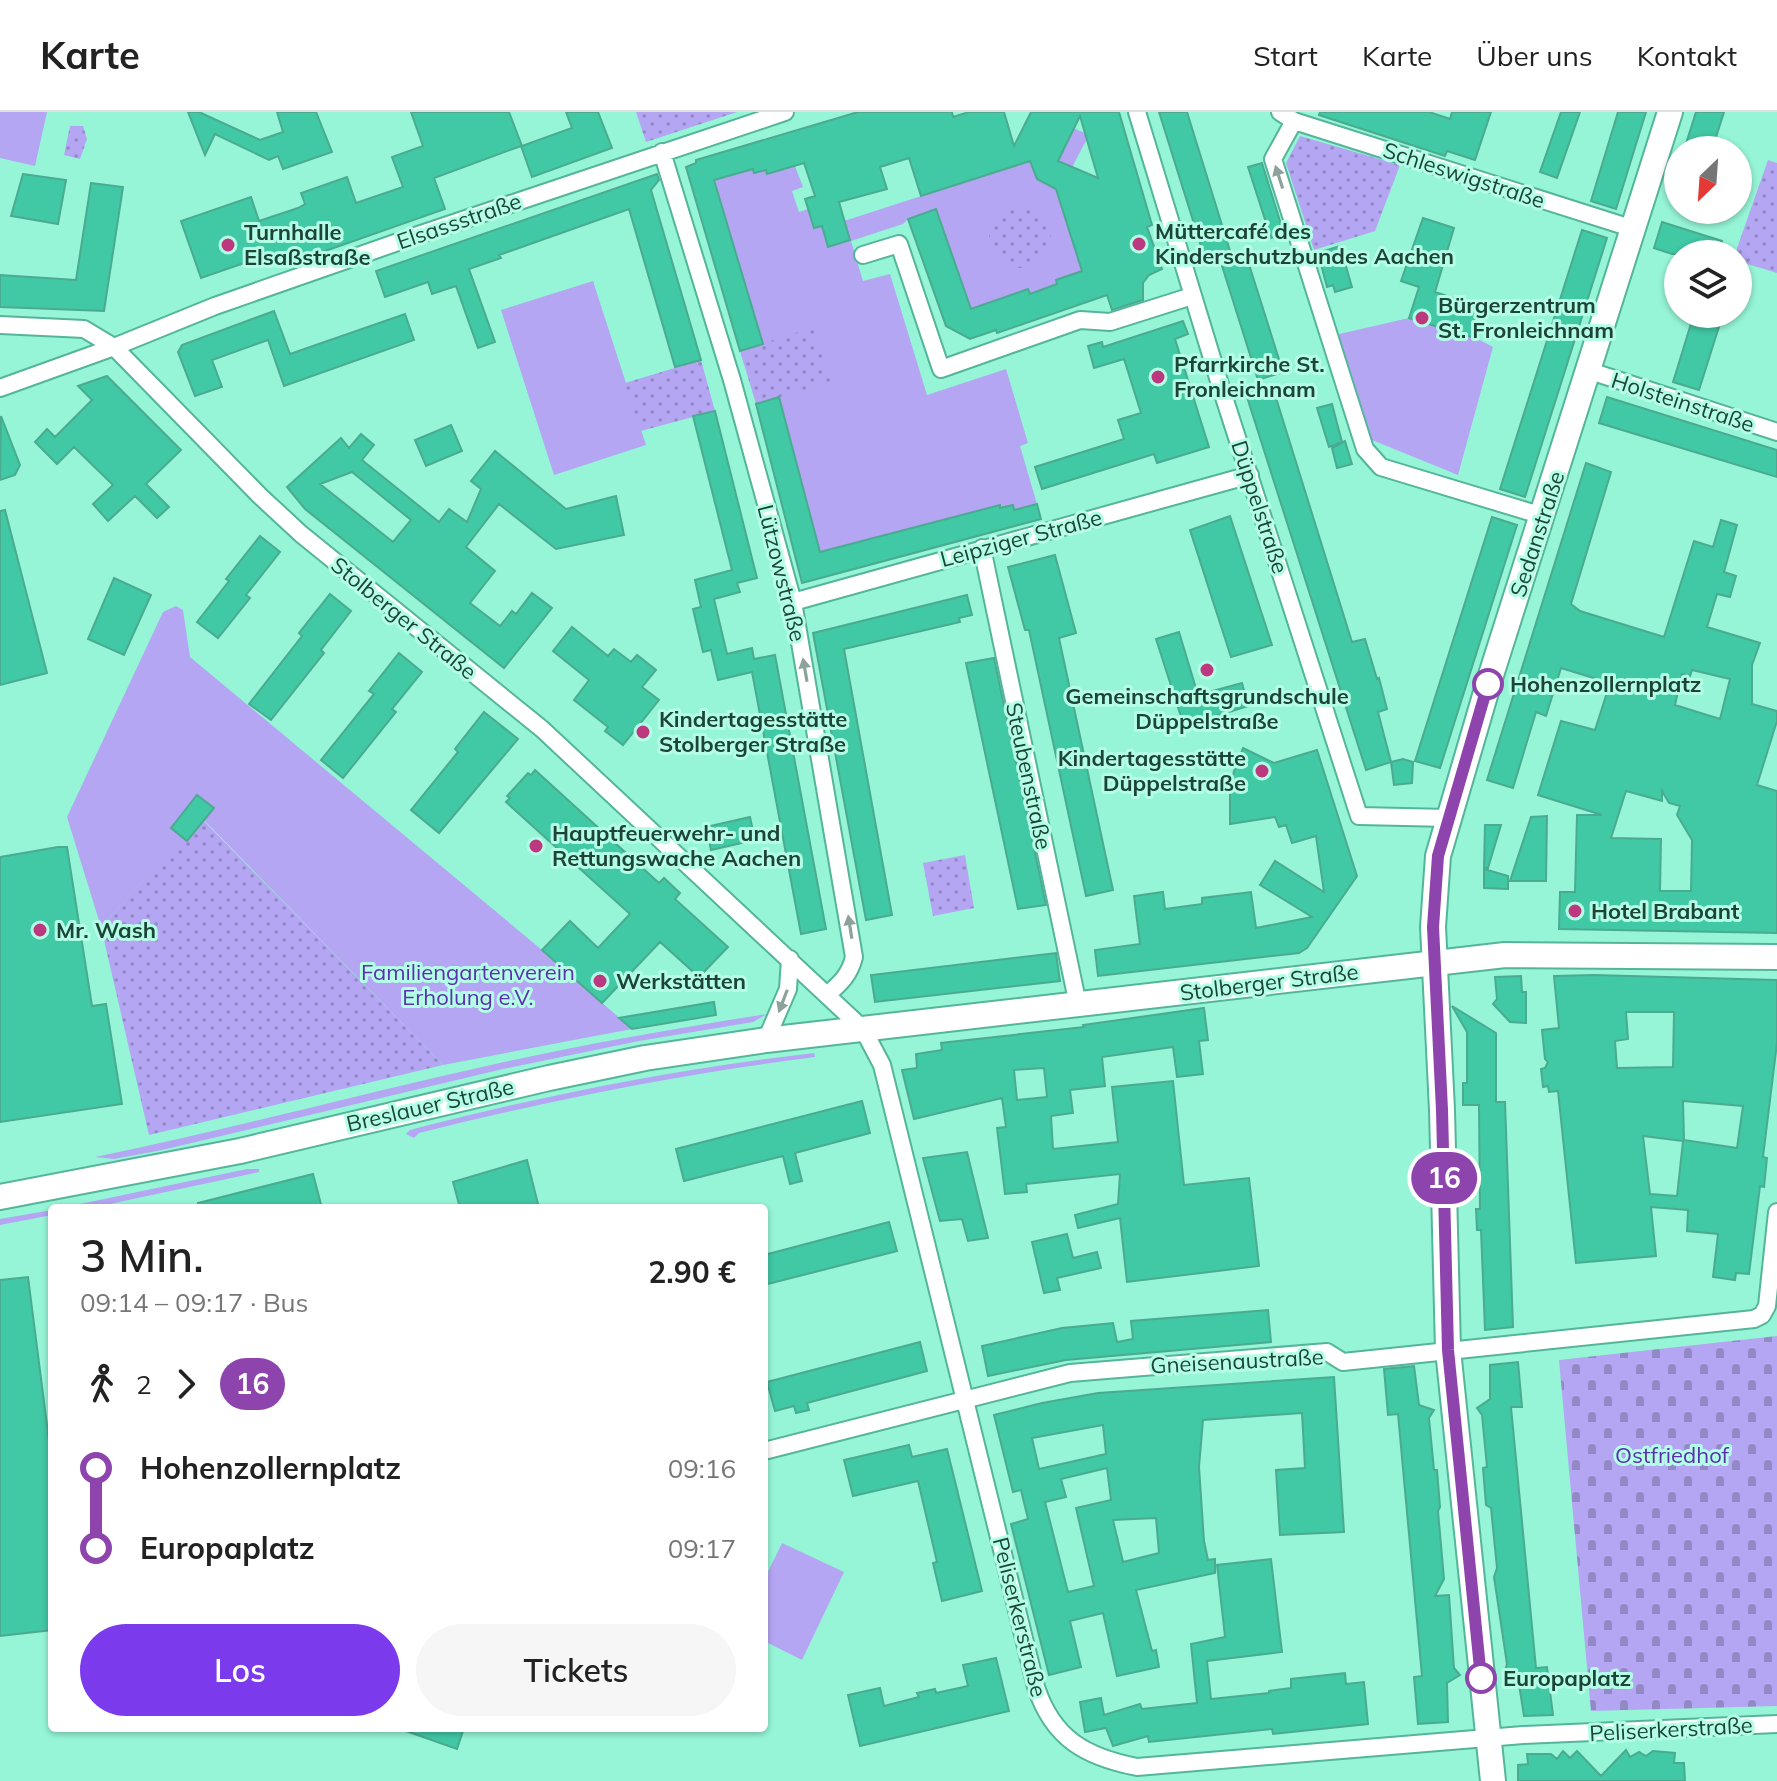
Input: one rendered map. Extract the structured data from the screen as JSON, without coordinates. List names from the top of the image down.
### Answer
{
  "streets": {
    "main road": ["Sedanstraße", "Stolberger Straße", "Breslauer Straße"],
    "street": [
      "Schleswigstraße",
      "Elsassstraße",
      "Holsteinstraße",
      "Düppelstraße",
      "Leipziger Straße",
      "Lützowstraße",
      "Steubenstraße",
      "Gneisenaustraße",
      "Peliserkerstraße"
    ]
  },
  "crossings": [
    ["Schleswigstraße", "Sedanstraße"],
    ["Elsassstraße", "Lützowstraße"],
    ["Elsassstraße", "Stolberger Straße"],
    ["Holsteinstraße", "Sedanstraße"],
    ["Düppelstraße", "Sedanstraße"],
    ["Düppelstraße", "Leipziger Straße"],
    ["Sedanstraße", "Stolberger Straße"],
    ["Sedanstraße", "Gneisenaustraße"],
    ["Sedanstraße", "Peliserkerstraße"],
    ["Leipziger Straße", "Lützowstraße"],
    ["Leipziger Straße", "Steubenstraße"],
    ["Lützowstraße", "Stolberger Straße"],
    ["Stolberger Straße", "Steubenstraße"],
    ["Stolberger Straße", "Breslauer Straße"],
    ["Stolberger Straße", "Peliserkerstraße"],
    ["Breslauer Straße", "Peliserkerstraße"],
    ["Gneisenaustraße", "Peliserkerstraße"]
  ],
  "one_way": ["Schleswigstraße", "Lützowstraße"],
  "parks": ["Familiengartenverein Erholung e.V.", "Ostfriedhof"],
  "places": [
    "Müttercafé des Kinderschutzbundes Aachen",
    "Turnhalle Elsaßstraße",
    "Bürgerzentrum St. Fronleichnam",
    "Pfarrkirche St. Fronleichnam",
    "Gemeinschaftsgrundschule Düppelstraße",
    "Hohenzollernplatz",
    "Kindertagesstätte Stolberger Straße",
    "Kindertagesstätte Düppelstraße",
    "Hauptfeuerwehr- und Rettungswache Aachen",
    "Hotel Brabant",
    "Mr. Wash",
    "Werkstätten",
    "Europaplatz"
  ],
  "lines": ["bus line 16"],
  "north": "bottom left",
  "page": {
    "header": "Karte",
    "nav": [
      "Start",
      "Karte",
      "Über uns",
      "Kontakt"
    ],
    "on_map": "16",
    "heading": ["3 Min.", "09:14 – 09:17 · Bus", "2.90 €"],
    "legs": ["2", "16"],
    "list": [
      {
        "name": "Hohenzollernplatz",
        "value": "09:16"
      },
      {
        "name": "Europaplatz",
        "value": "09:17"
      }
    ],
    "buttons": ["Los", "Tickets"]
  }
}
